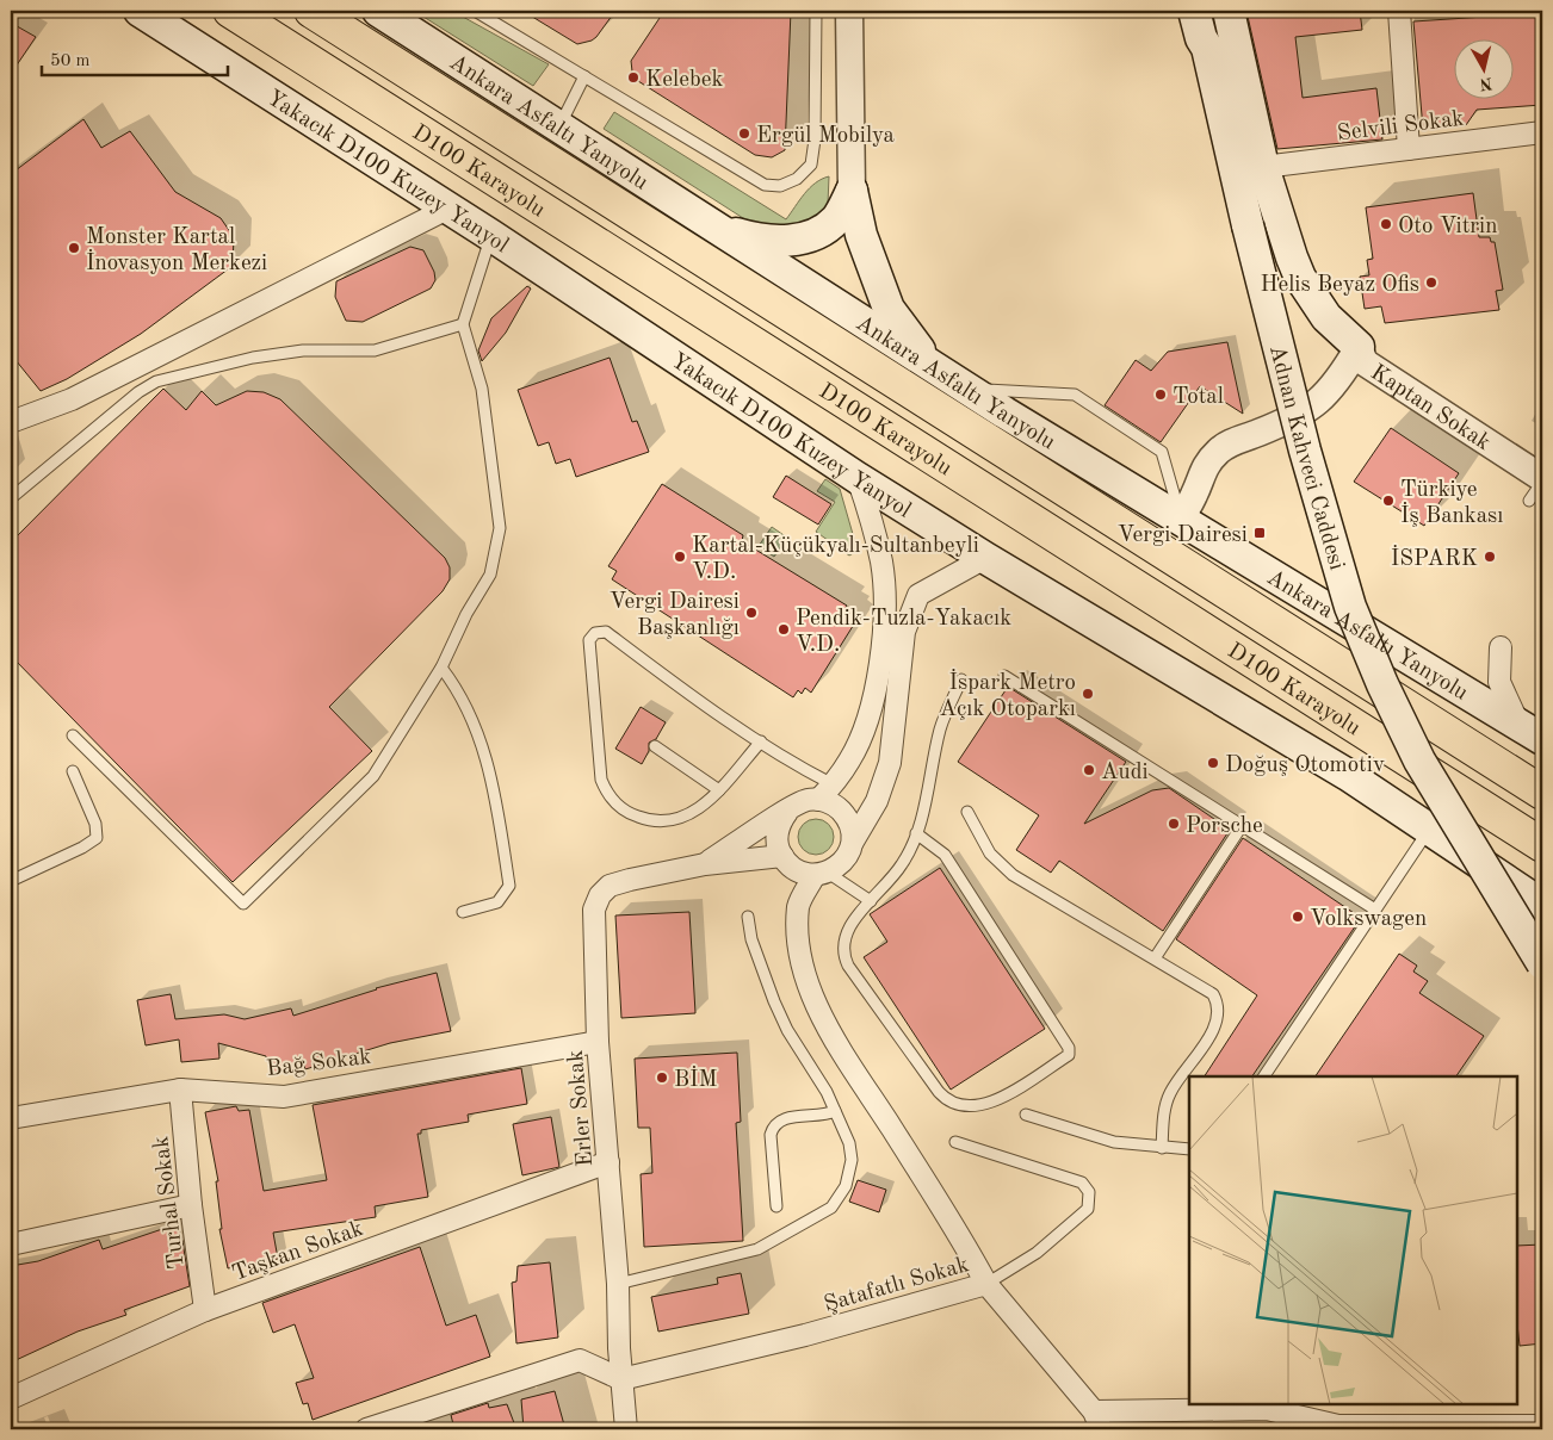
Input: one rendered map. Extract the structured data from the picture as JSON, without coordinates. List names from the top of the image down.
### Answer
{
  "streets": {
    "highway": ["D100 Karayolu"],
    "main road": ["Ankara Asfaltı Yanyolu", "Yakacık D100 Kuzey Yanyol", "Adnan Kahveci Caddesi"],
    "street": [
      "Selvili Sokak",
      "Kaptan Sokak",
      "Bağ Sokak",
      "Erler Sokak",
      "Turhal Sokak",
      "Taşkan Sokak",
      "Şatafatlı Sokak"
    ]
  },
  "crossings": [
    ["Bağ Sokak", "Erler Sokak"],
    ["Bağ Sokak", "Turhal Sokak"],
    ["Erler Sokak", "Taşkan Sokak"],
    ["Erler Sokak", "Şatafatlı Sokak"],
    ["Turhal Sokak", "Taşkan Sokak"]
  ],
  "places": {
    "other": [
      "Kelebek",
      "Ergül Mobilya",
      "Oto Vitrin",
      "Monster Kartal İnovasyon Merkezi",
      "Helis Beyaz Ofis",
      "Total",
      "Türkiye İş Bankası",
      "Kartal-Küçükyalı-Sultanbeyli V.D.",
      "İSPARK",
      "Vergi Dairesi Başkanlığı",
      "Pendik-Tuzla-Yakacık V.D.",
      "İspark Metro Açık Otoparkı",
      "Doğuş Otomotiv",
      "Audi",
      "Porsche",
      "Volkswagen",
      "BİM"
    ],
    "transit": ["Vergi Dairesi"]
  },
  "scale_bar": "50 m",
  "north": "bottom"
}
